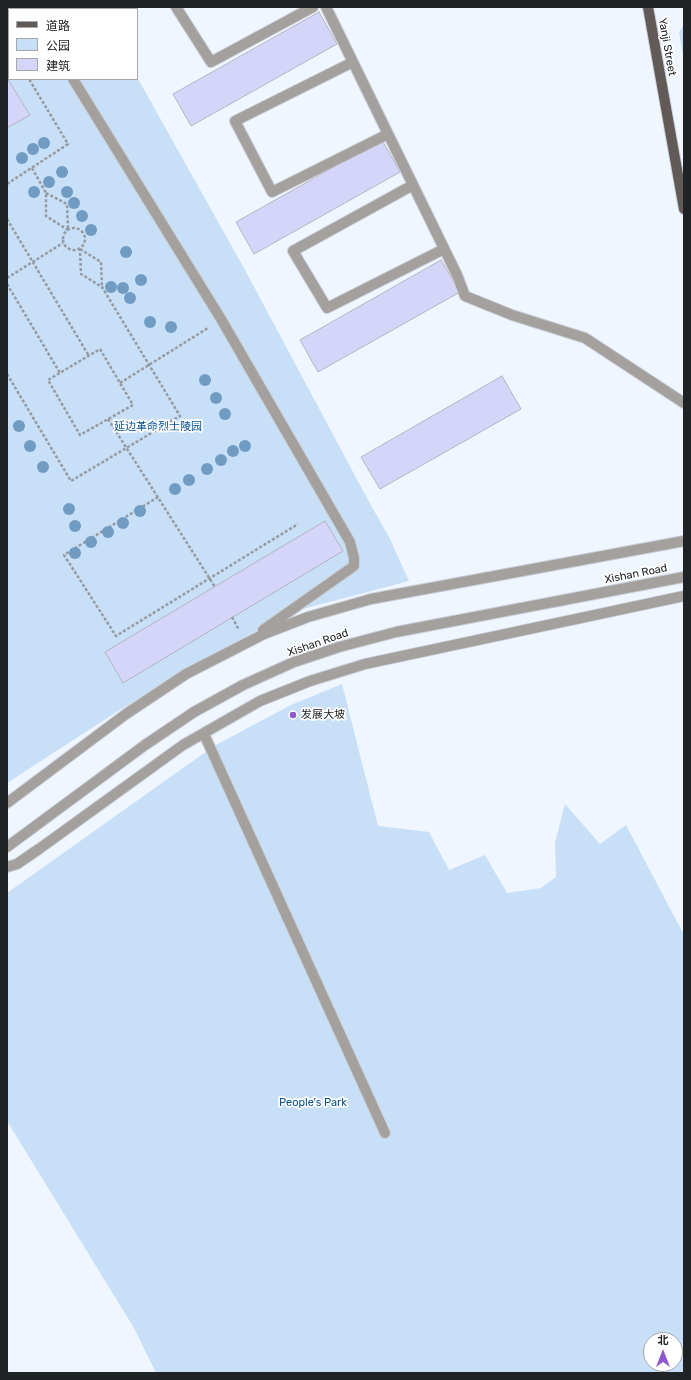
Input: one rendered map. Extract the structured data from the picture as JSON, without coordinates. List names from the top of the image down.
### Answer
{
  "streets": {
    "main road": ["Yanji Street"],
    "street": ["Xishan Road"]
  },
  "parks": ["延边革命烈士陵园", "People's Park"],
  "places": ["发展大坡"],
  "legend": ["道路", "公园", "建筑"],
  "north": "top"
}
